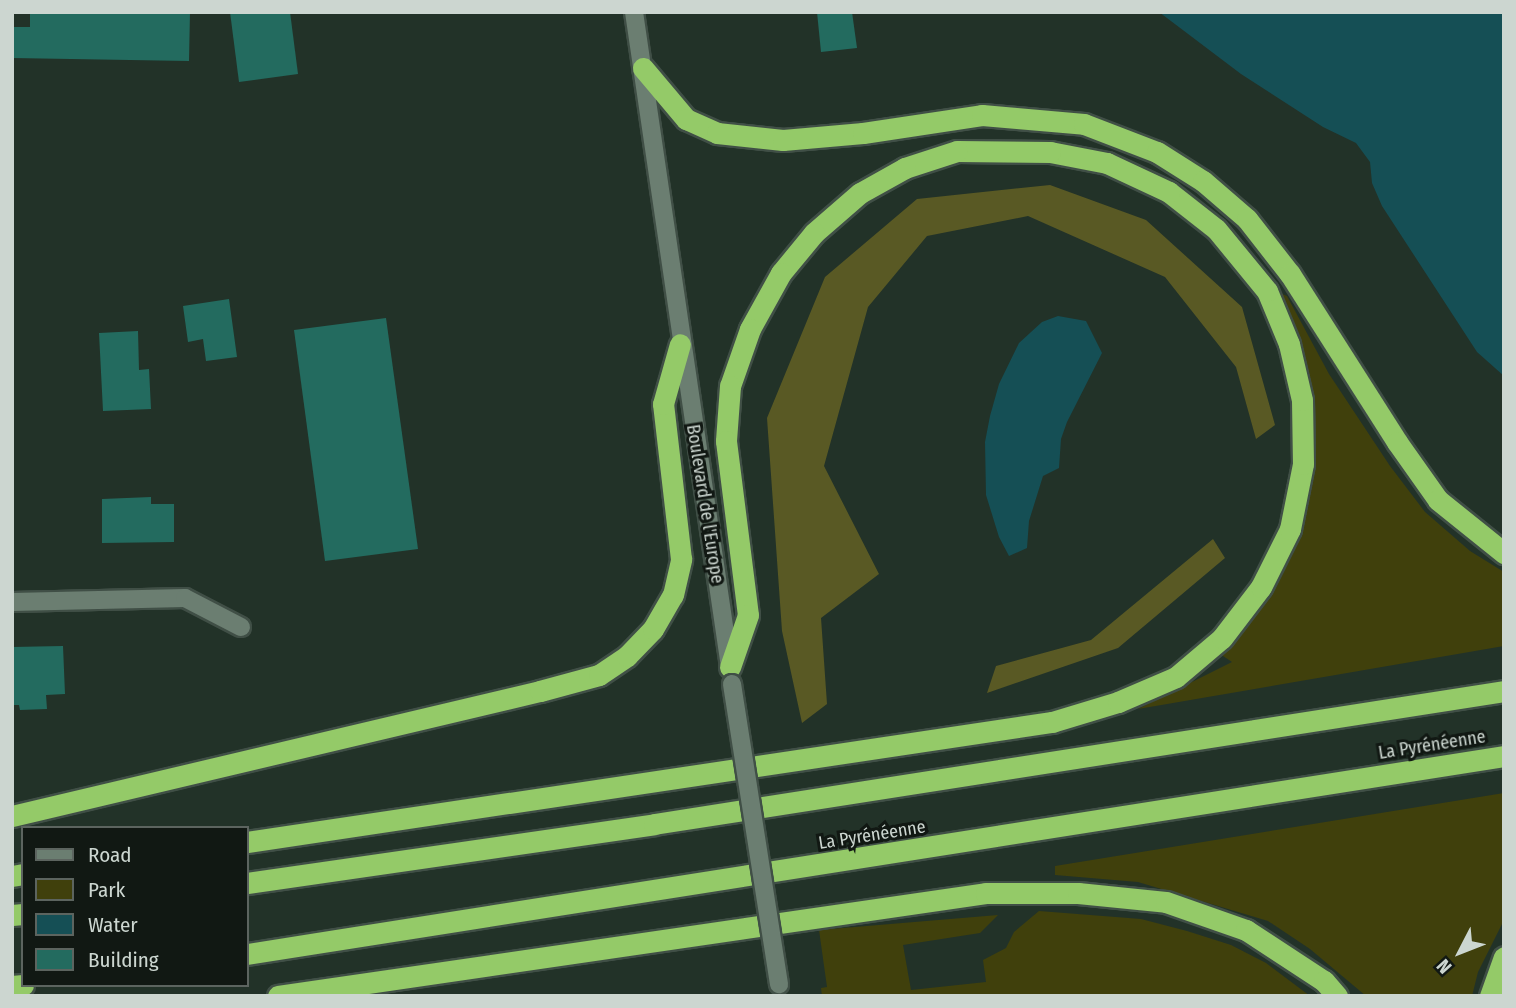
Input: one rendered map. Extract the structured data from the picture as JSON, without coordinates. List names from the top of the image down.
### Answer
{
  "streets": {
    "highway": ["La Pyrénéenne"],
    "street": ["Boulevard de l'Europe"]
  },
  "legend": [
    "Road",
    "Park",
    "Water",
    "Building"
  ],
  "north": "bottom left"
}
